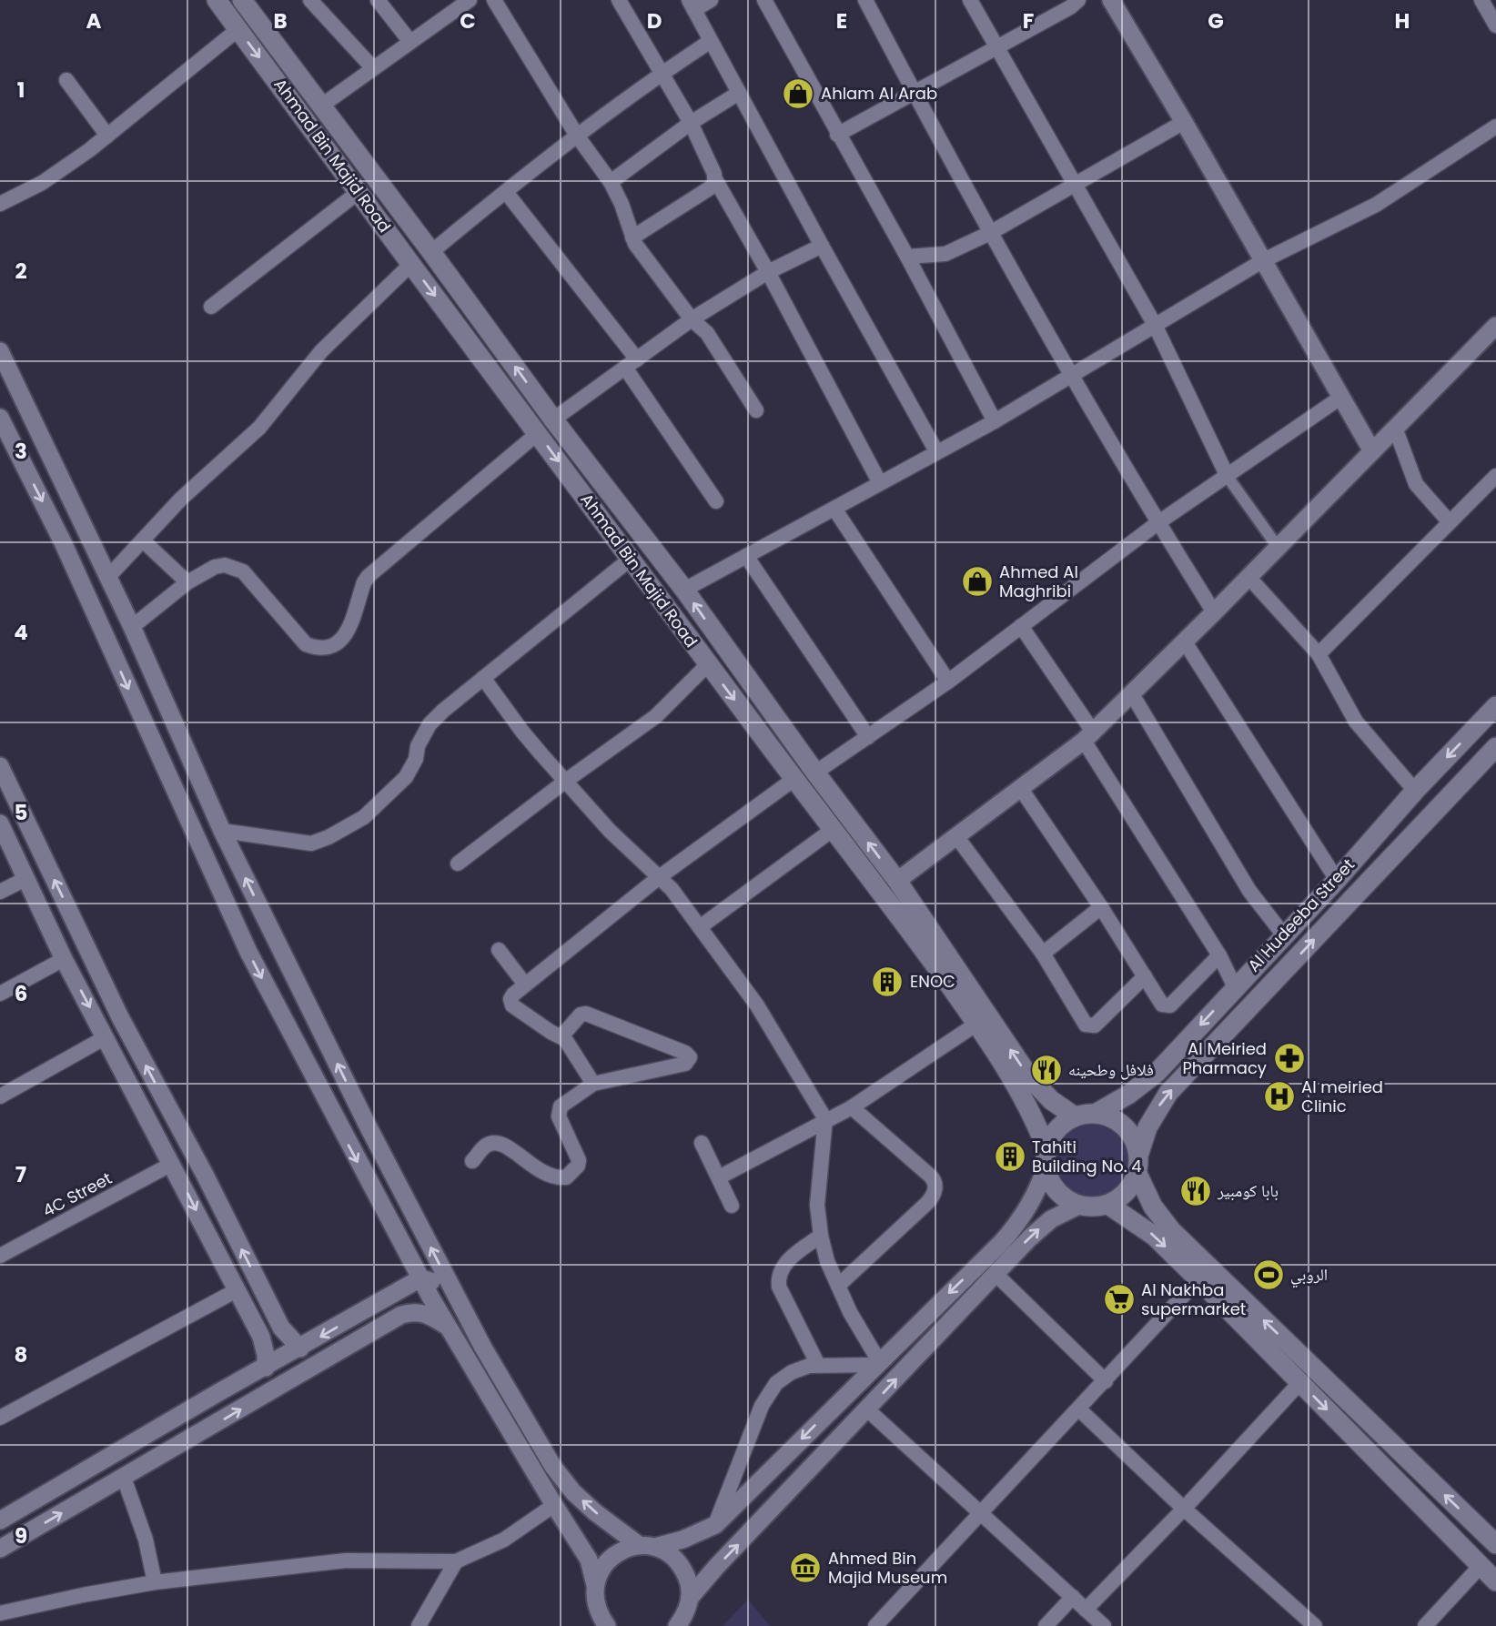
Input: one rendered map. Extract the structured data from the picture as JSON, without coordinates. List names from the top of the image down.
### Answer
{
  "streets": {
    "main road": ["Ahmad Bin Majid Road", "Al Hudeeba Street"],
    "street": ["4C Street"]
  },
  "crossings": [
    ["Ahmad Bin Majid Road", "Al Hudeeba Street"]
  ],
  "places": {
    "shop": ["Ahlam Al Arab", "Ahmed Al Maghribi"],
    "building": ["ENOC", "Tahiti Building No. 4"],
    "pharmacy": ["Al Meiried Pharmacy"],
    "restaurant": ["فلافل وطحينه", "بابا كومبير"],
    "hospital": ["Al meiried Clinic"],
    "sports": ["الروبي"],
    "supermarket": ["Al Nakhba supermarket"],
    "museum": ["Ahmed Bin Majid Museum"]
  },
  "grid": {
    "columns": [
      "A",
      "B",
      "C",
      "D",
      "E",
      "F",
      "G",
      "H"
    ],
    "rows": [
      "1",
      "2",
      "3",
      "4",
      "5",
      "6",
      "7",
      "8",
      "9"
    ]
  }
}
